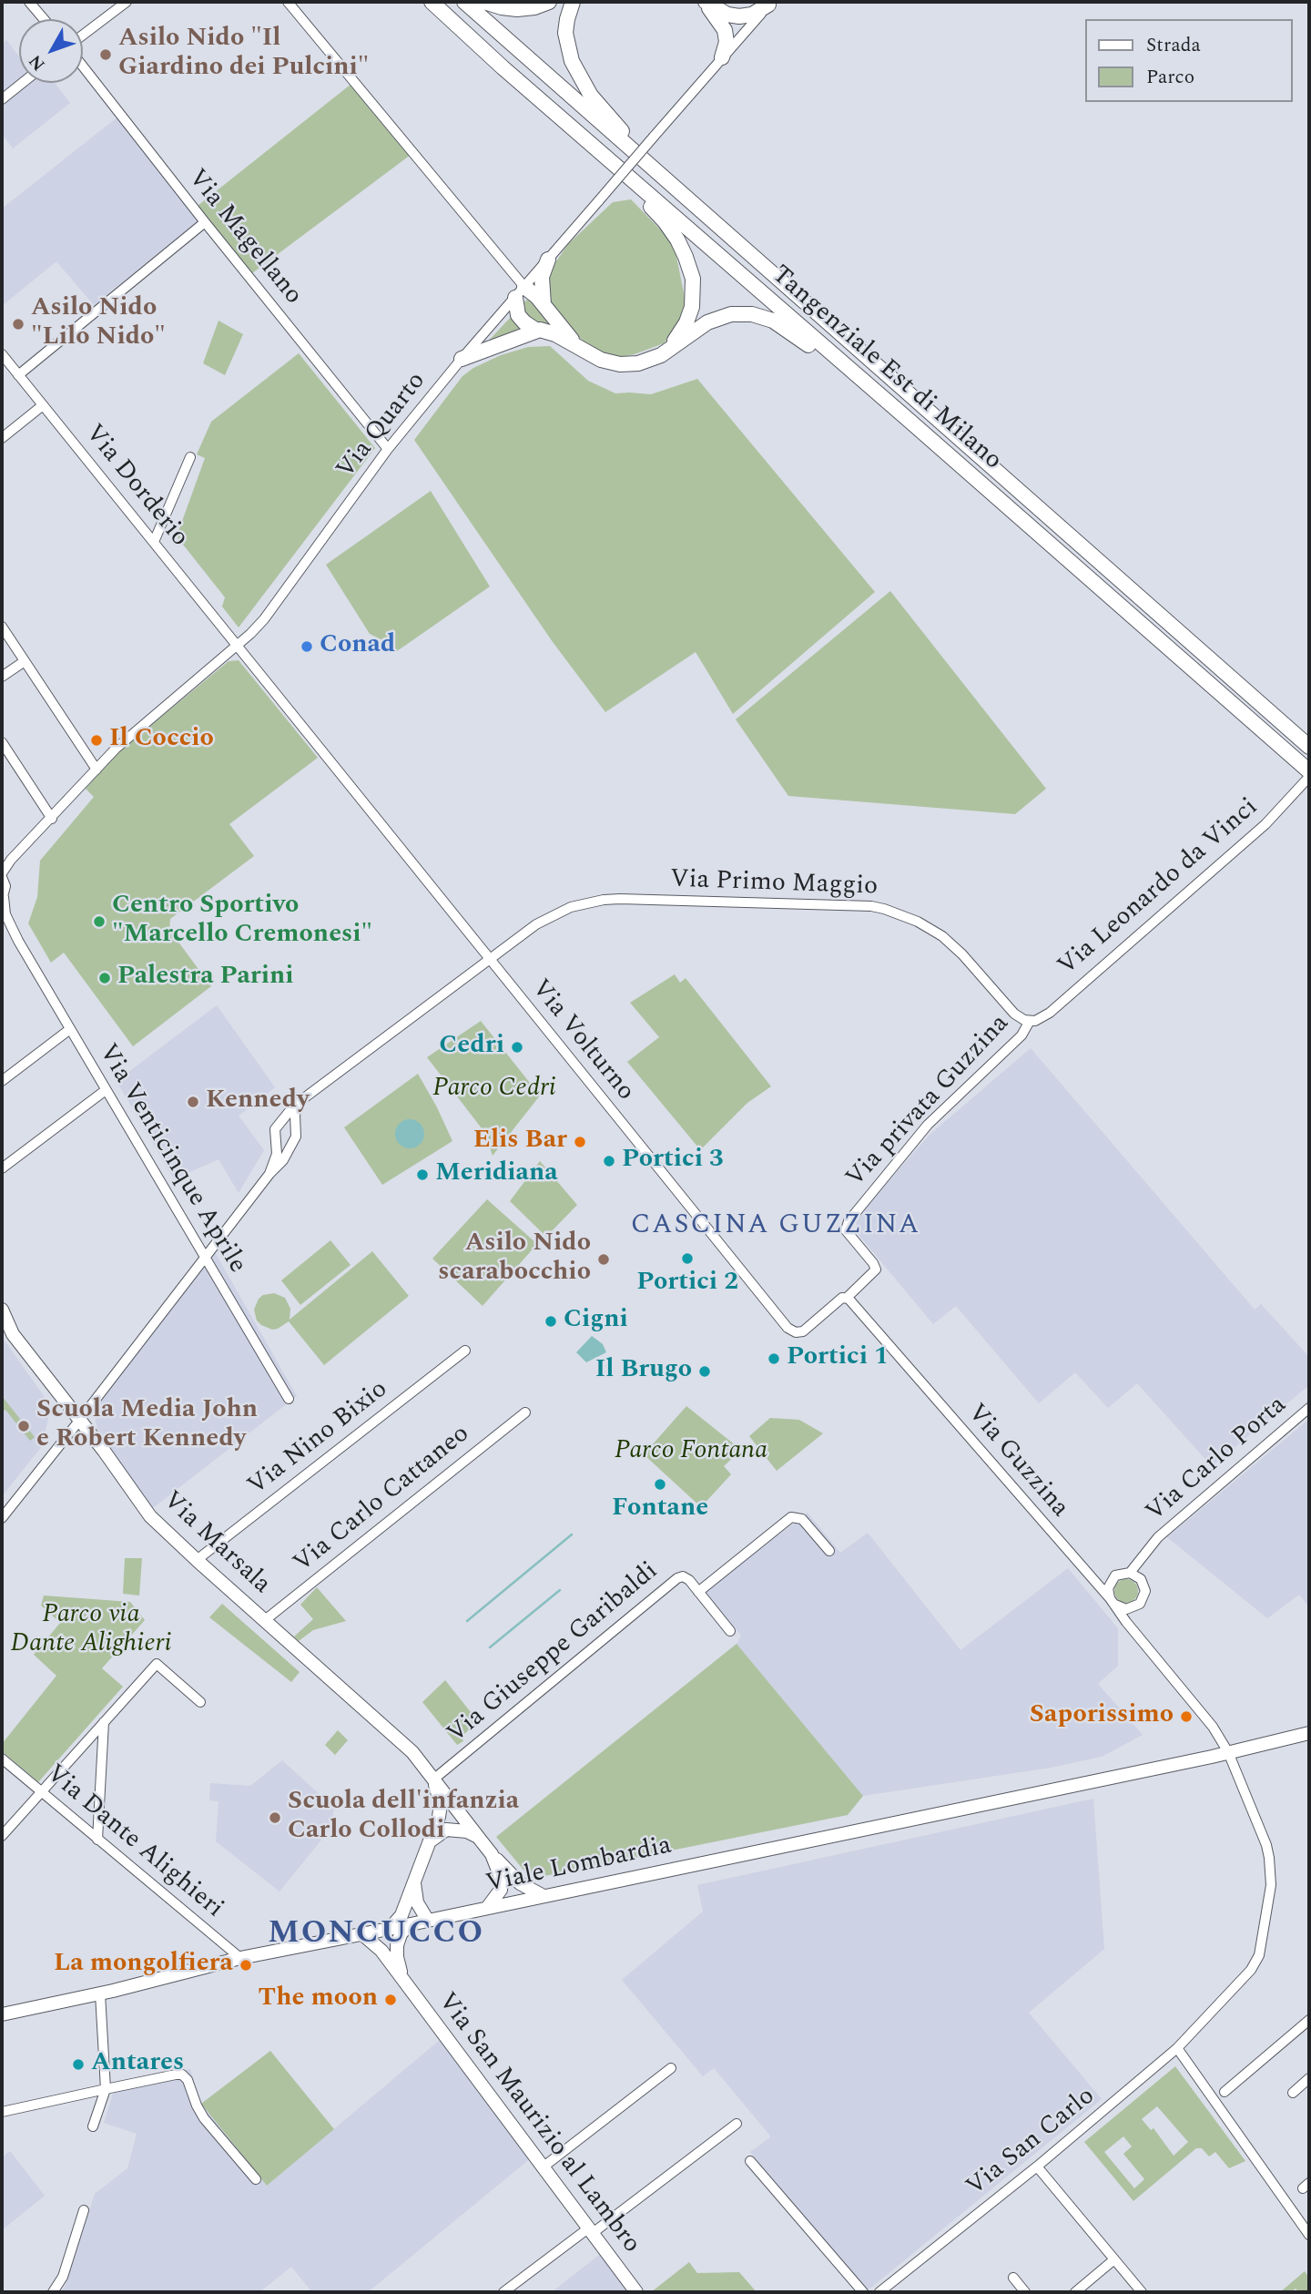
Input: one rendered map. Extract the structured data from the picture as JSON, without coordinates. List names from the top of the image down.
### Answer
{
  "streets": {
    "highway": ["Tangenziale Est di Milano"],
    "main road": ["Via Marsala", "Viale Lombardia", "Via San Maurizio al Lambro"],
    "street": [
      "Via Magellano",
      "Via Quarto",
      "Via Dorderio",
      "Via Primo Maggio",
      "Via Leonardo da Vinci",
      "Via Volturno",
      "Via privata Guzzina",
      "Via Venticinque Aprile",
      "Via Nino Bixio",
      "Via Carlo Porta",
      "Via Guzzina",
      "Via Carlo Cattaneo",
      "Via Giuseppe Garibaldi",
      "Via Dante Alighieri",
      "Via San Carlo"
    ]
  },
  "crossings": [
    ["Via Magellano", "Via Quarto"],
    ["Via Quarto", "Via Dorderio"],
    ["Via Quarto", "Via Volturno"],
    ["Via Quarto", "Via Venticinque Aprile"],
    ["Via Dorderio", "Via Volturno"],
    ["Via Primo Maggio", "Via Leonardo da Vinci"],
    ["Via Primo Maggio", "Via Volturno"],
    ["Via Primo Maggio", "Via privata Guzzina"],
    ["Via Leonardo da Vinci", "Via privata Guzzina"],
    ["Via Volturno", "Via privata Guzzina"],
    ["Via Volturno", "Via Guzzina"],
    ["Via privata Guzzina", "Via Guzzina"],
    ["Via Nino Bixio", "Via Marsala"],
    ["Via Carlo Porta", "Via Guzzina"],
    ["Via Guzzina", "Viale Lombardia"],
    ["Via Guzzina", "Via San Carlo"],
    ["Via Carlo Cattaneo", "Via Marsala"],
    ["Via Marsala", "Via Giuseppe Garibaldi"],
    ["Via Marsala", "Viale Lombardia"],
    ["Via Marsala", "Via San Maurizio al Lambro"],
    ["Via Dante Alighieri", "Viale Lombardia"],
    ["Viale Lombardia", "Via San Maurizio al Lambro"]
  ],
  "districts": ["CASCINA GUZZINA", "MONCUCCO"],
  "parks": ["Parco Cedri", "Parco Fontana", "Parco via Dante Alighieri"],
  "places": [
    "Asilo Nido \"Il Giardino dei Pulcini\"",
    "Asilo Nido \"Lilo Nido\"",
    "Conad",
    "Il Coccio",
    "Centro Sportivo \"Marcello Cremonesi\"",
    "Palestra Parini",
    "Cedri",
    "Kennedy",
    "Elis Bar",
    "Portici 3",
    "Meridiana",
    "Portici 2",
    "Asilo Nido scarabocchio",
    "Cigni",
    "Portici 1",
    "Il Brugo",
    "Scuola Media John e Robert Kennedy",
    "Fontane",
    "Saporissimo",
    "Scuola dell'infanzia Carlo Collodi",
    "La mongolfiera",
    "The moon",
    "Antares"
  ],
  "legend": ["Strada", "Parco"],
  "north": "bottom left"
}
